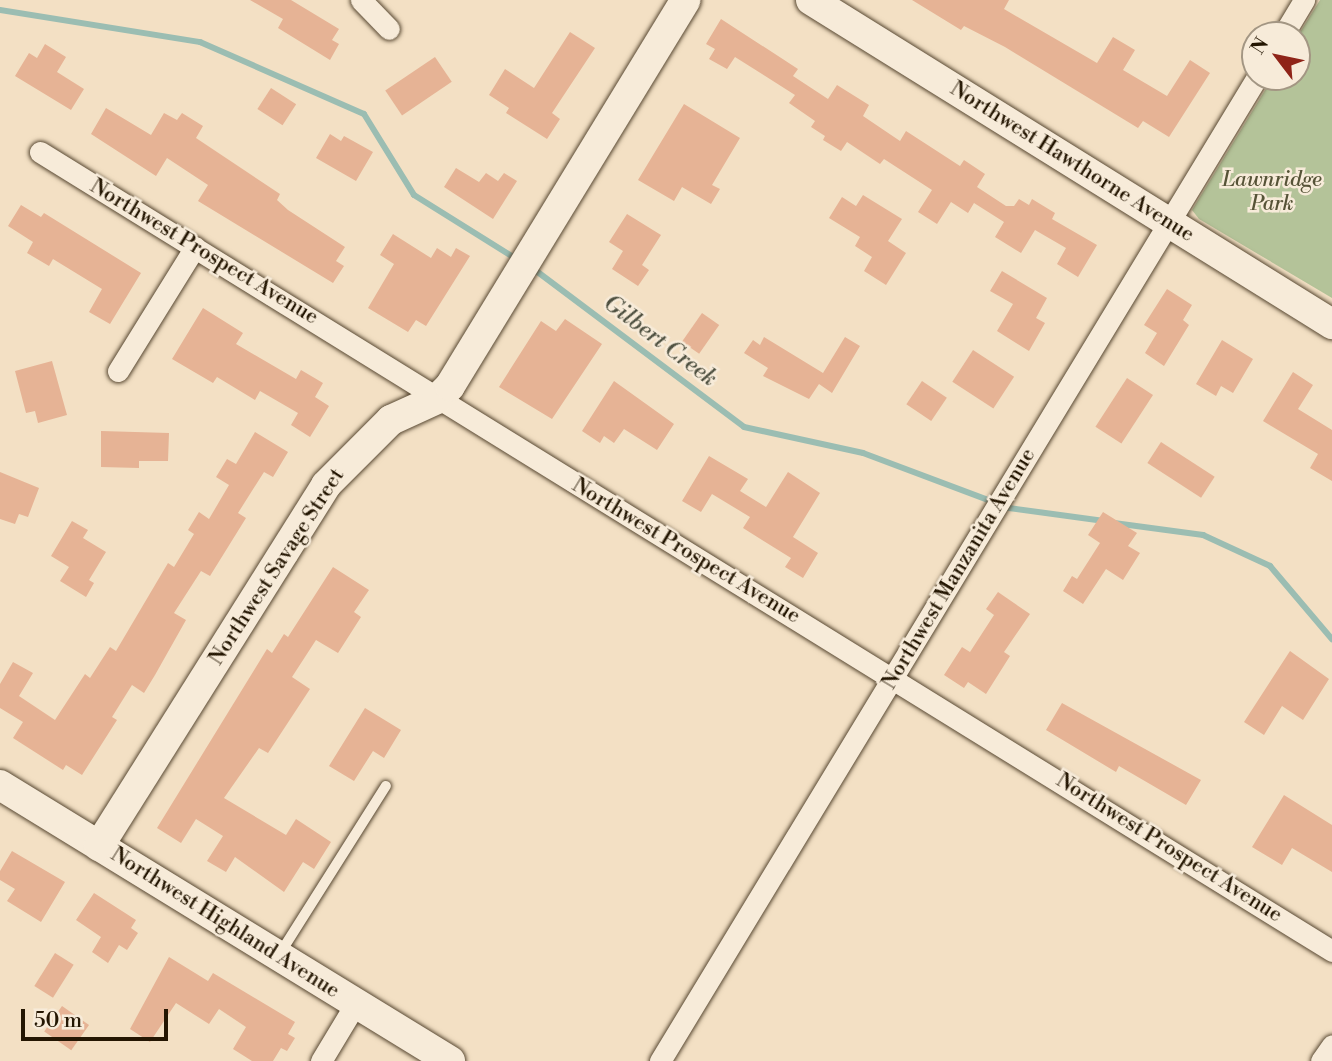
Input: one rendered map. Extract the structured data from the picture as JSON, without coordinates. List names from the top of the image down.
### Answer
{
  "streets": {
    "street": [
      "Northwest Hawthorne Avenue",
      "Northwest Prospect Avenue",
      "Northwest Savage Street",
      "Northwest Manzanita Avenue",
      "Northwest Highland Avenue"
    ]
  },
  "crossings": [
    ["Northwest Hawthorne Avenue", "Northwest Manzanita Avenue"],
    ["Northwest Prospect Avenue", "Northwest Savage Street"],
    ["Northwest Prospect Avenue", "Northwest Manzanita Avenue"],
    ["Northwest Savage Street", "Northwest Highland Avenue"]
  ],
  "water": ["Gilbert Creek"],
  "parks": ["Lawnridge Park"],
  "scale_bar": "50 m",
  "north": "top left"
}
